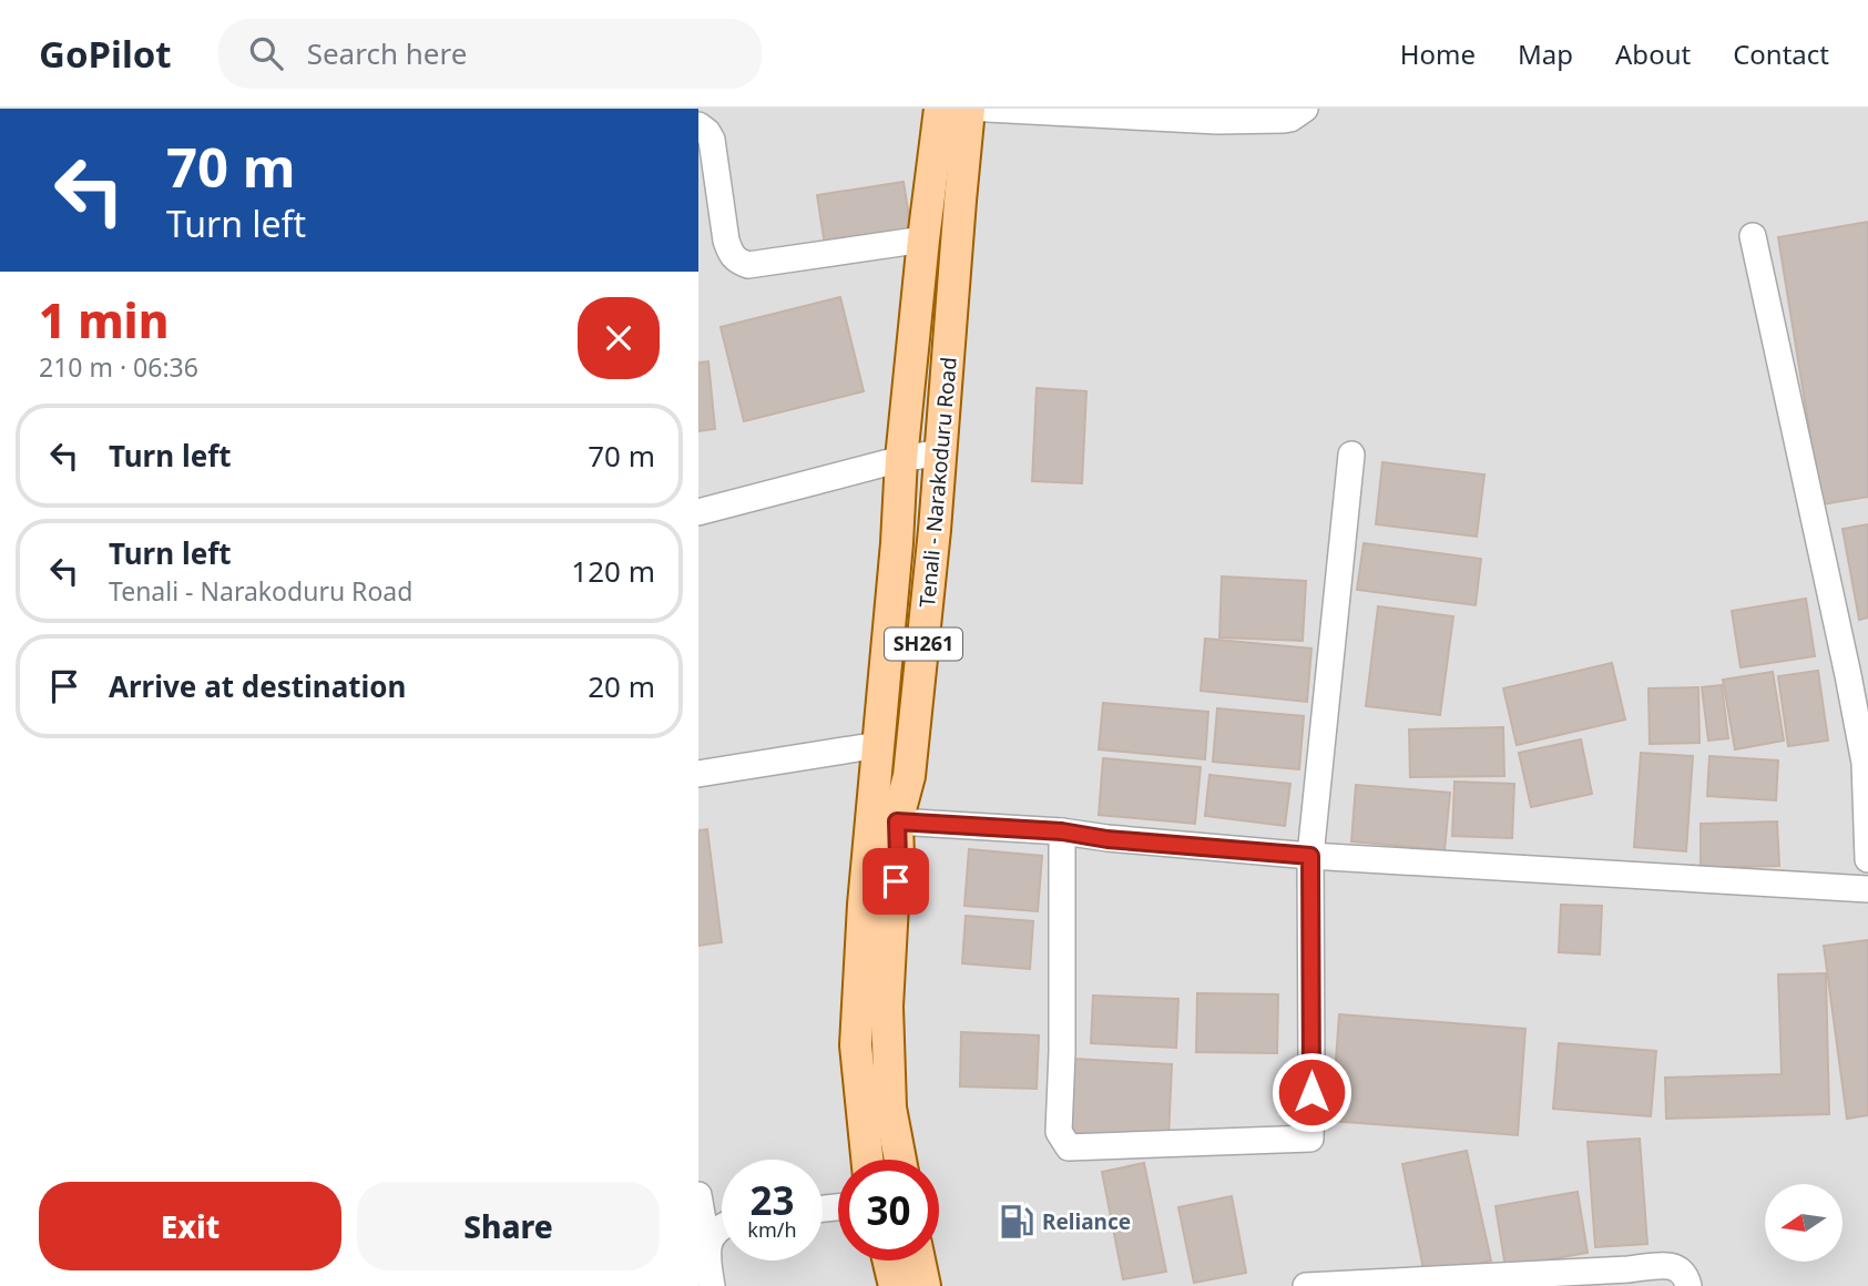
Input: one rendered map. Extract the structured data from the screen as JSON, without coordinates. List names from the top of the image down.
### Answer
{
  "streets": {
    "main road": ["Tenali - Narakoduru Road", "SH261"]
  },
  "places": {
    "fuel station": ["Reliance"]
  },
  "north": "left",
  "page": {
    "header": "GoPilot",
    "search": "Search here",
    "nav": [
      "Home",
      "Map",
      "About",
      "Contact"
    ],
    "turn": ["70 m", "Turn left"],
    "heading": ["1 min", "210 m · 06:36"],
    "list": [
      {
        "name": "Turn left",
        "value": "70 m"
      },
      {
        "name": "Turn left",
        "note": "Tenali - Narakoduru Road",
        "value": "120 m"
      },
      {
        "name": "Arrive at destination",
        "value": "20 m"
      }
    ],
    "speed": "23 km/h",
    "limit": "30",
    "buttons": ["Exit", "Share"]
  }
}
